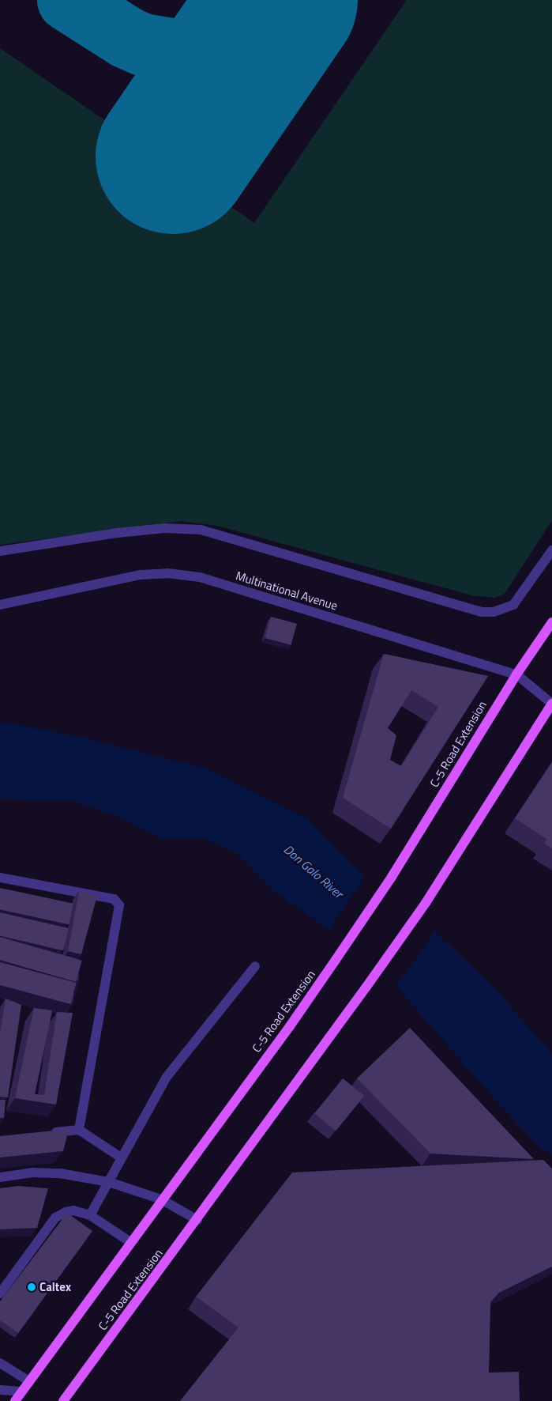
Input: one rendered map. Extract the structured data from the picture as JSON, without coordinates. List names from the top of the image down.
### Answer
{
  "streets": {
    "main road": ["C-5 Road Extension"],
    "street": ["Multinational Avenue"]
  },
  "crossings": [
    ["Multinational Avenue", "C-5 Road Extension"]
  ],
  "water": ["Don Galo River"],
  "places": ["Caltex"]
}
